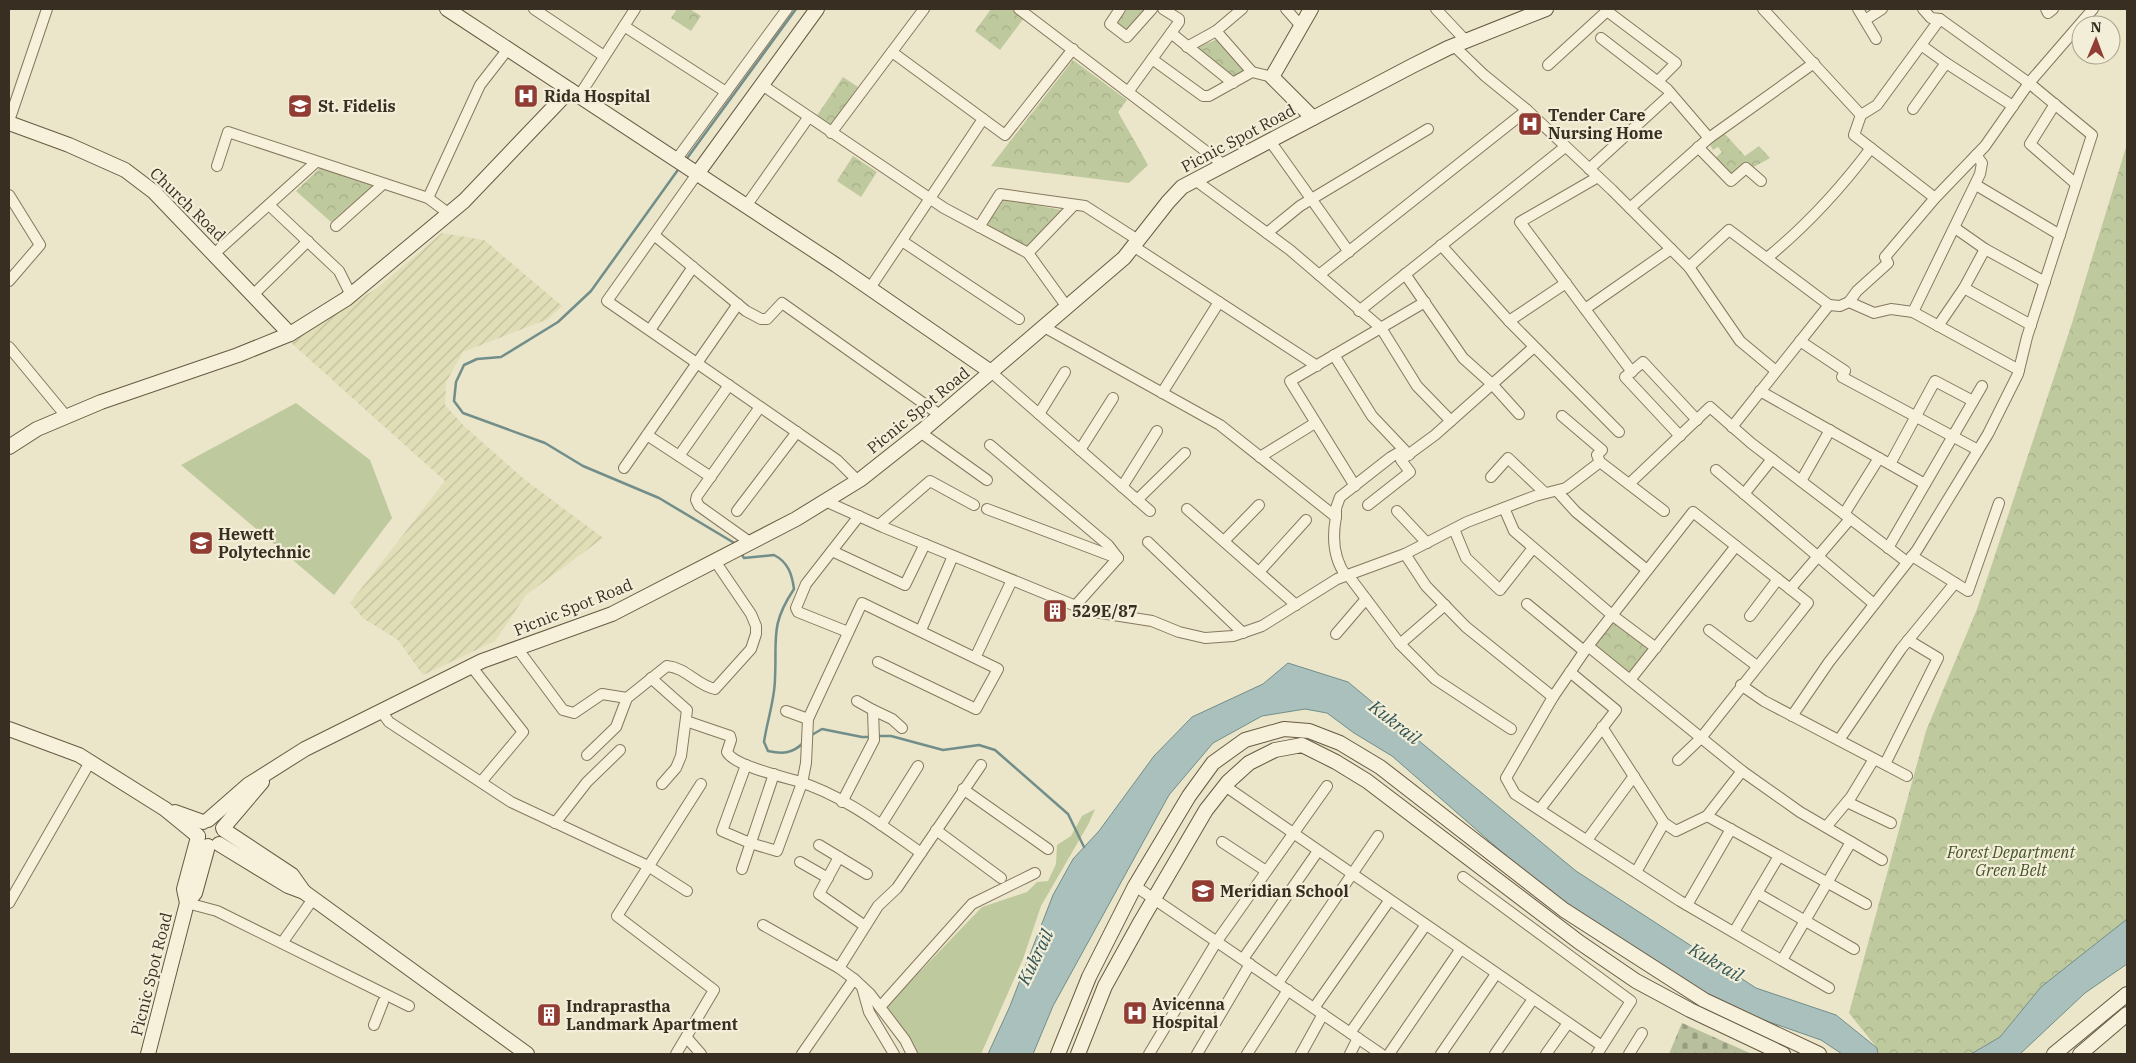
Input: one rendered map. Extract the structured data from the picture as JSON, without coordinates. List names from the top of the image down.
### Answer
{
  "streets": {
    "street": ["Picnic Spot Road", "Church Road"]
  },
  "water": ["Kukrail"],
  "parks": ["Forest Department Green Belt"],
  "places": {
    "hospital": ["Rida Hospital", "Tender Care Nursing Home", "Avicenna Hospital"],
    "school or university": ["St. Fidelis", "Hewett Polytechnic", "Meridian School"],
    "building": ["529E/87", "Indraprastha Landmark Apartment"]
  },
  "north": "top"
}
